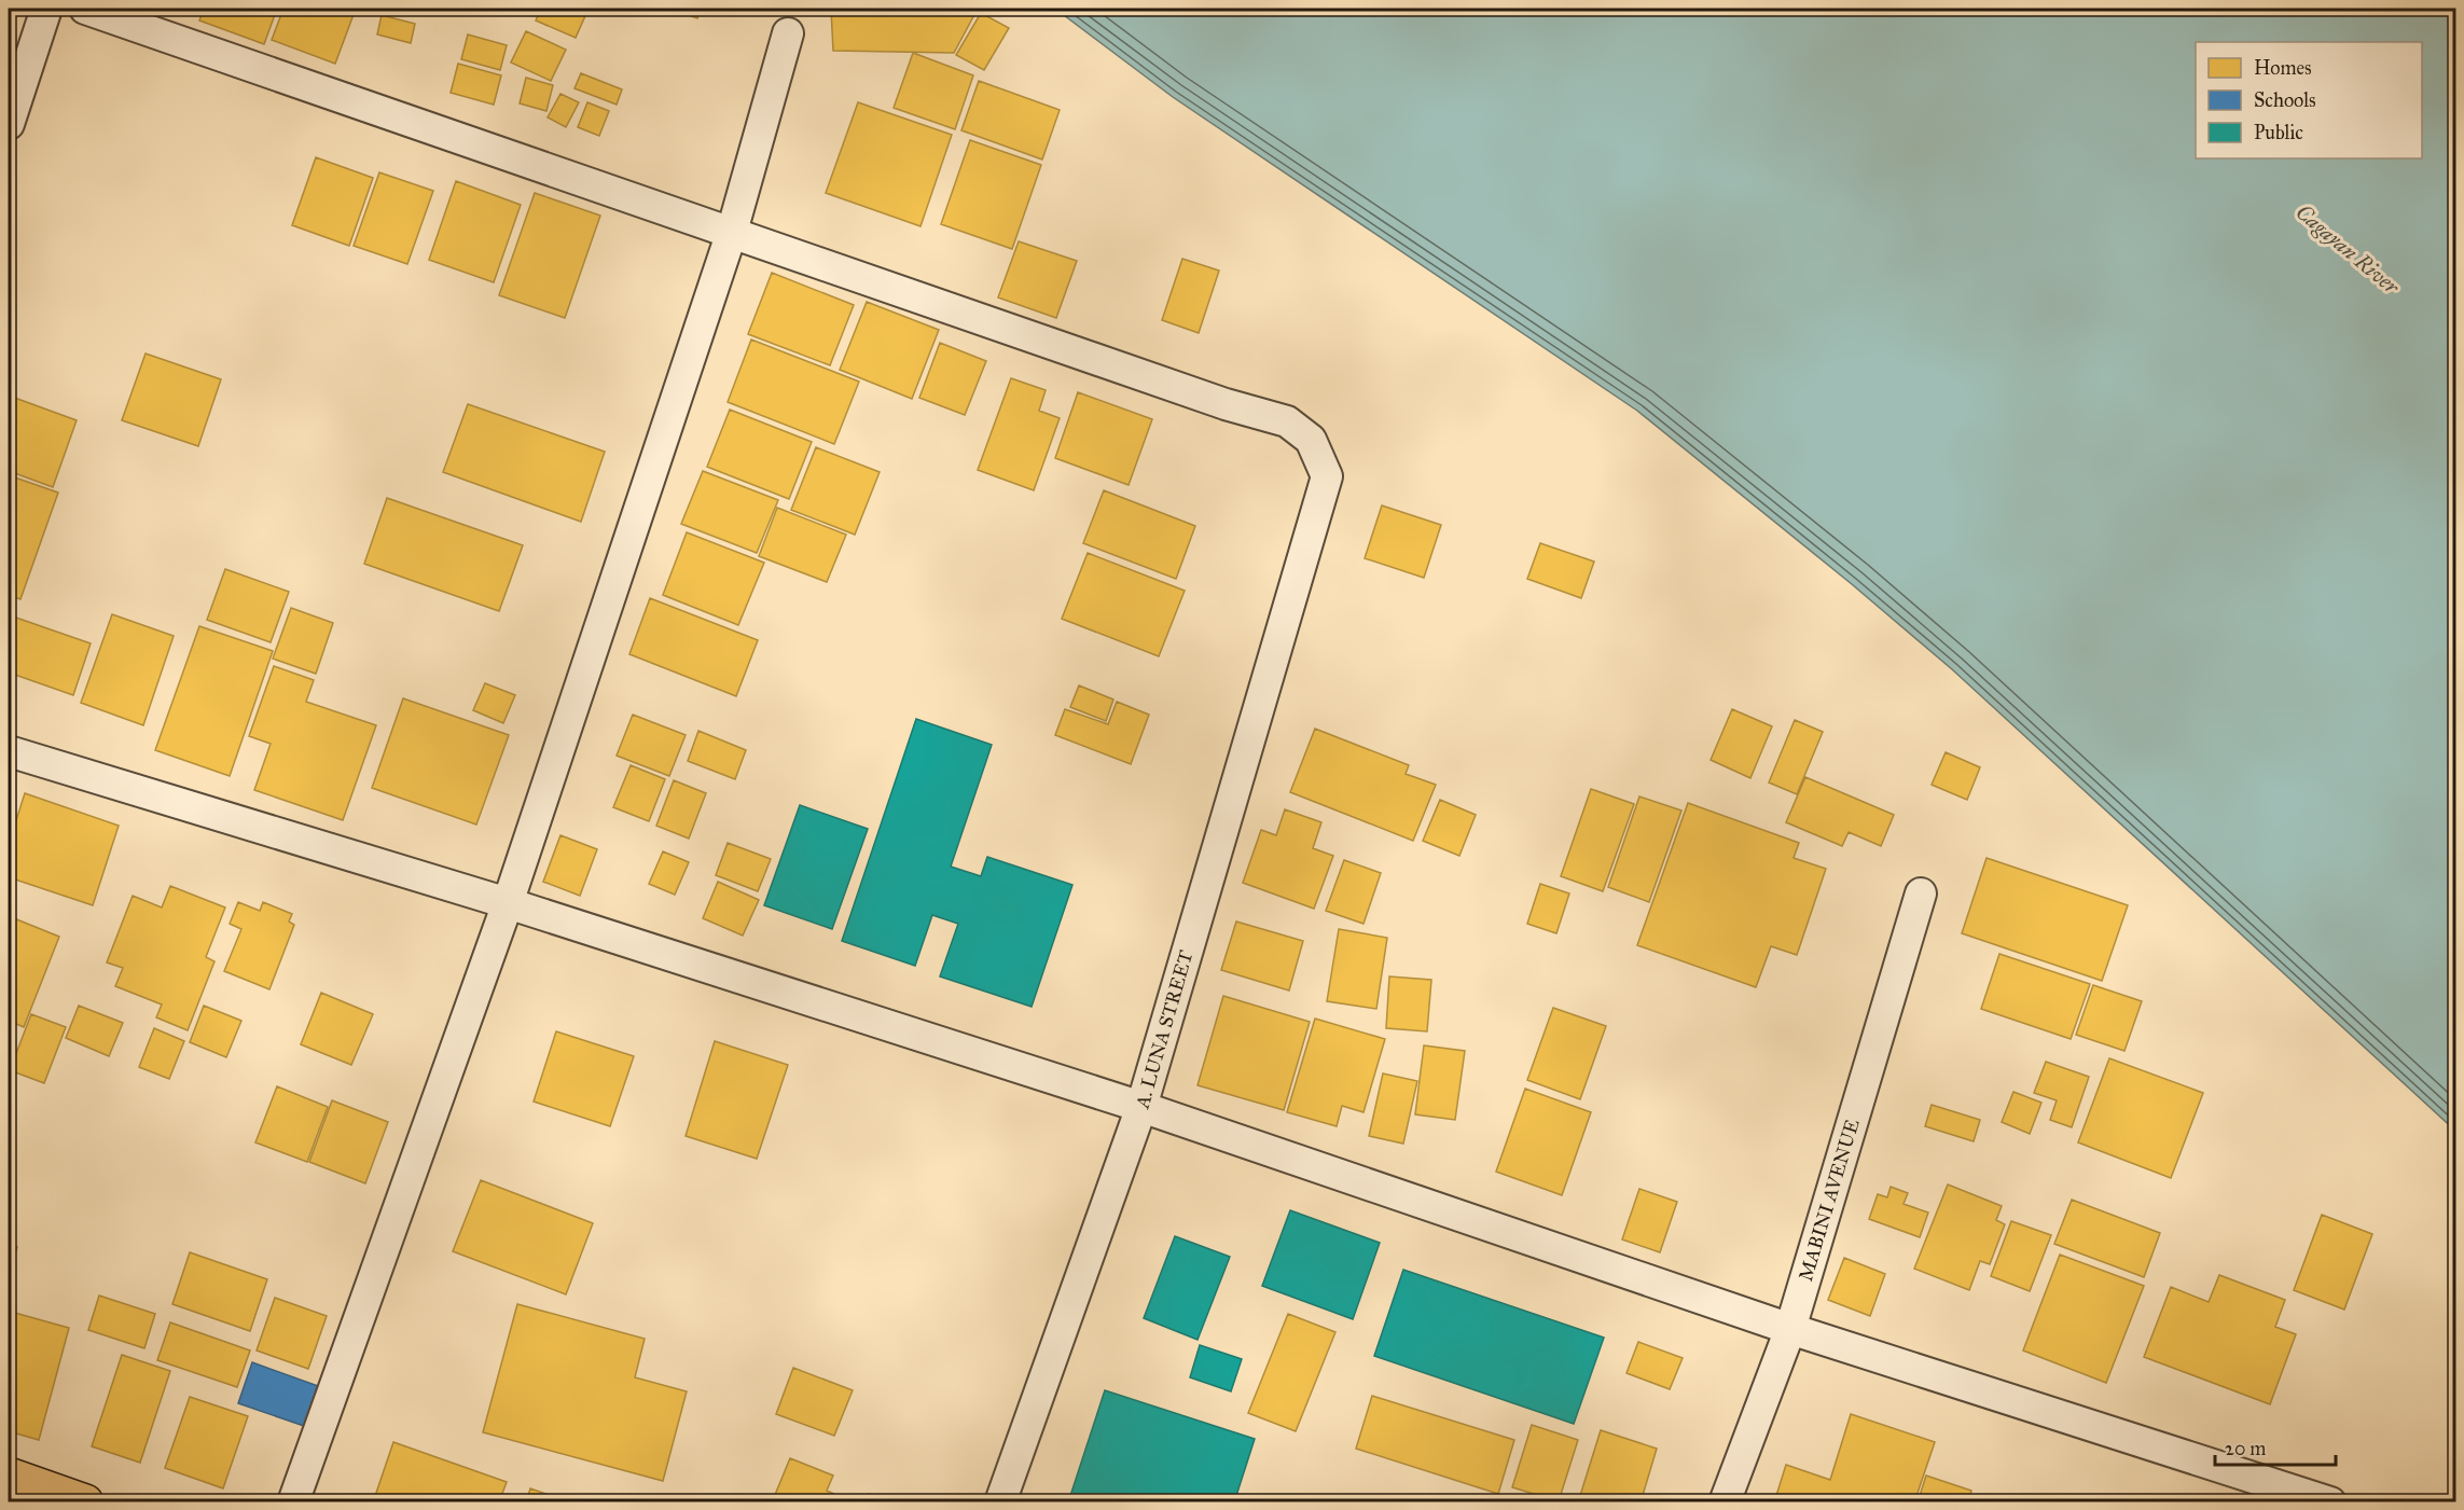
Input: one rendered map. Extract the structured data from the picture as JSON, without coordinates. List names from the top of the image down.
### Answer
{
  "streets": {
    "street": ["A. LUNA STREET", "MABINI AVENUE"]
  },
  "water": ["Cagayan River"],
  "legend": ["Homes", "Schools", "Public"],
  "scale_bar": "20 m"
}
